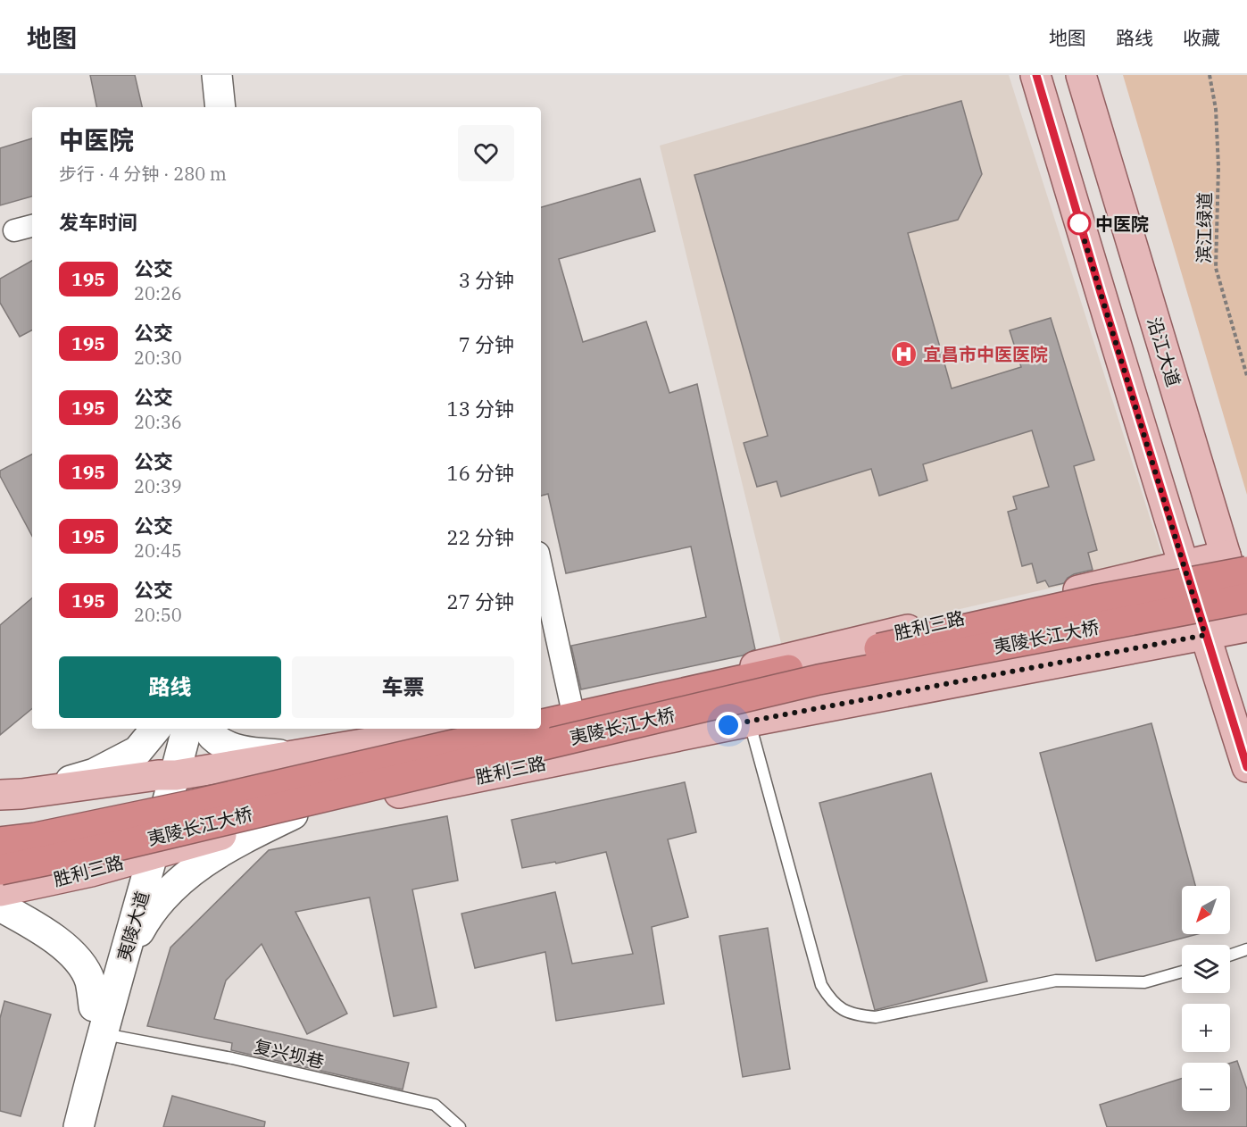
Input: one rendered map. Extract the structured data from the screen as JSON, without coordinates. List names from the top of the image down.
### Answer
{
  "streets": {
    "highway": ["夷陵长江大桥"],
    "main road": ["沿江大道", "胜利三路", "夷陵大道"],
    "lane": ["复兴坝巷"],
    "path": ["滨江绿道"]
  },
  "crossings": [
    ["沿江大道", "胜利三路"],
    ["沿江大道", "夷陵长江大桥"],
    ["胜利三路", "夷陵长江大桥"],
    ["胜利三路", "夷陵大道"],
    ["夷陵大道", "复兴坝巷"]
  ],
  "places": {
    "other": ["中医院"],
    "hospital": ["宜昌市中医医院"]
  },
  "lines": ["bus line 195"],
  "north": "bottom left",
  "page": {
    "header": "地图",
    "nav": ["地图", "路线", "收藏"],
    "heading": [
      ["中医院", "步行 · 4 分钟 · 280 m"],
      "发车时间"
    ],
    "list": [
      {
        "mark": "195",
        "name": "公交",
        "note": "20:26",
        "value": "3 分钟"
      },
      {
        "mark": "195",
        "name": "公交",
        "note": "20:30",
        "value": "7 分钟"
      },
      {
        "mark": "195",
        "name": "公交",
        "note": "20:36",
        "value": "13 分钟"
      },
      {
        "mark": "195",
        "name": "公交",
        "note": "20:39",
        "value": "16 分钟"
      },
      {
        "mark": "195",
        "name": "公交",
        "note": "20:45",
        "value": "22 分钟"
      },
      {
        "mark": "195",
        "name": "公交",
        "note": "20:50",
        "value": "27 分钟"
      }
    ],
    "buttons": ["路线", "车票"],
    "map_buttons": ["+", "−"]
  }
}
